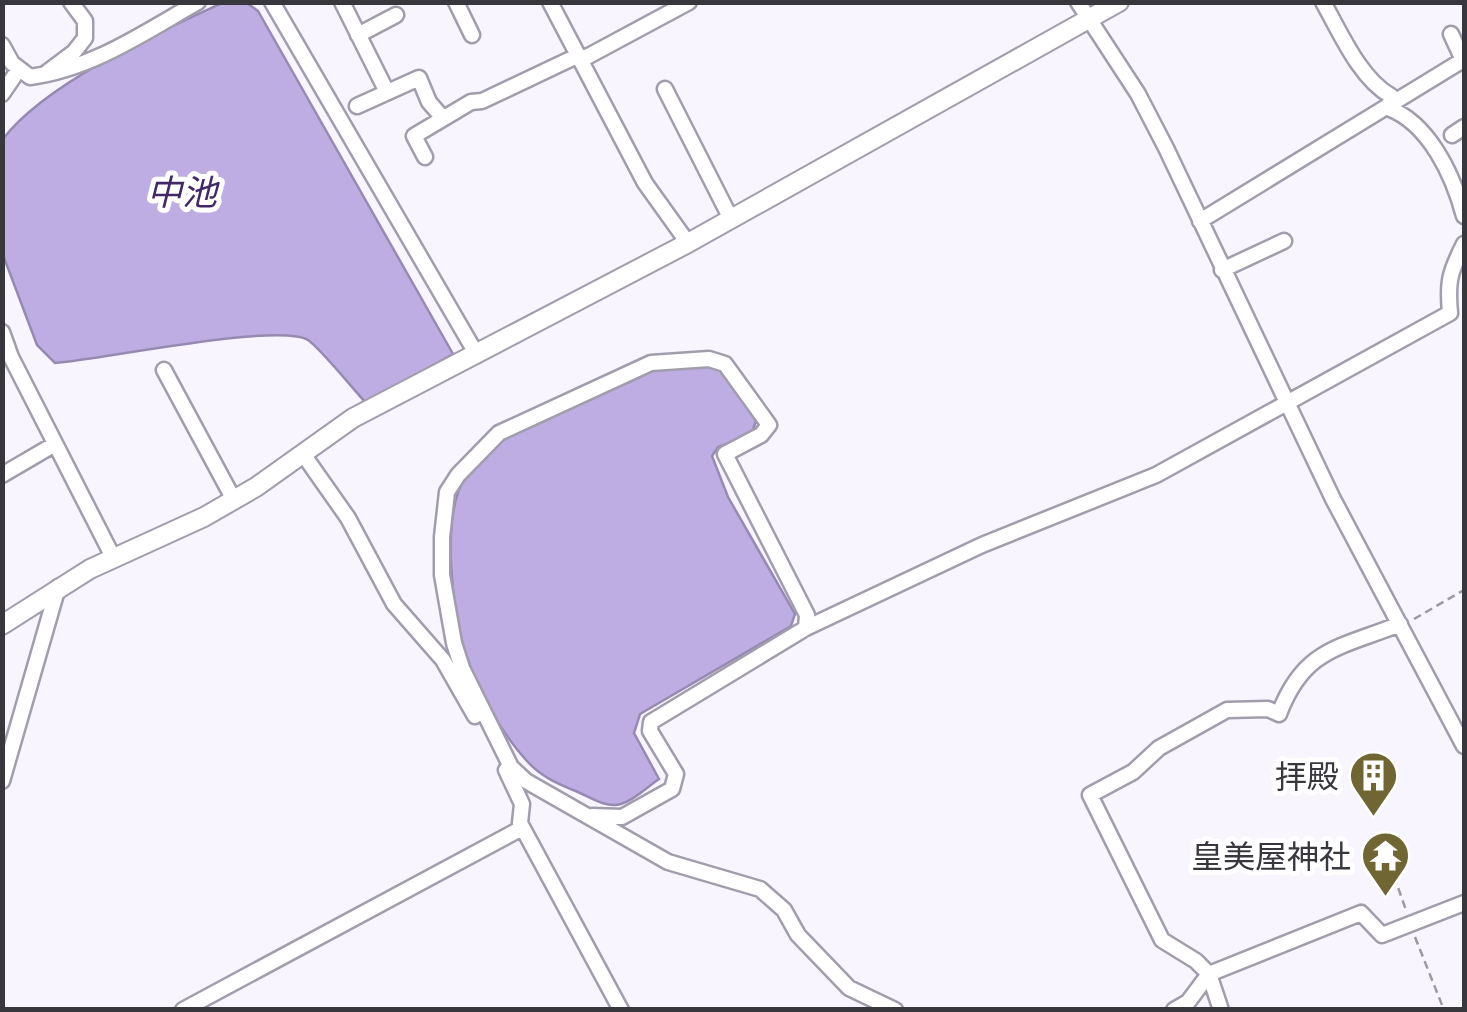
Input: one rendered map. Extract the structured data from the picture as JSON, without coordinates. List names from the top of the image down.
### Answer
{
  "water": ["中池"],
  "places": {
    "building": ["拝殿"],
    "temple": ["皇美屋神社"]
  }
}
